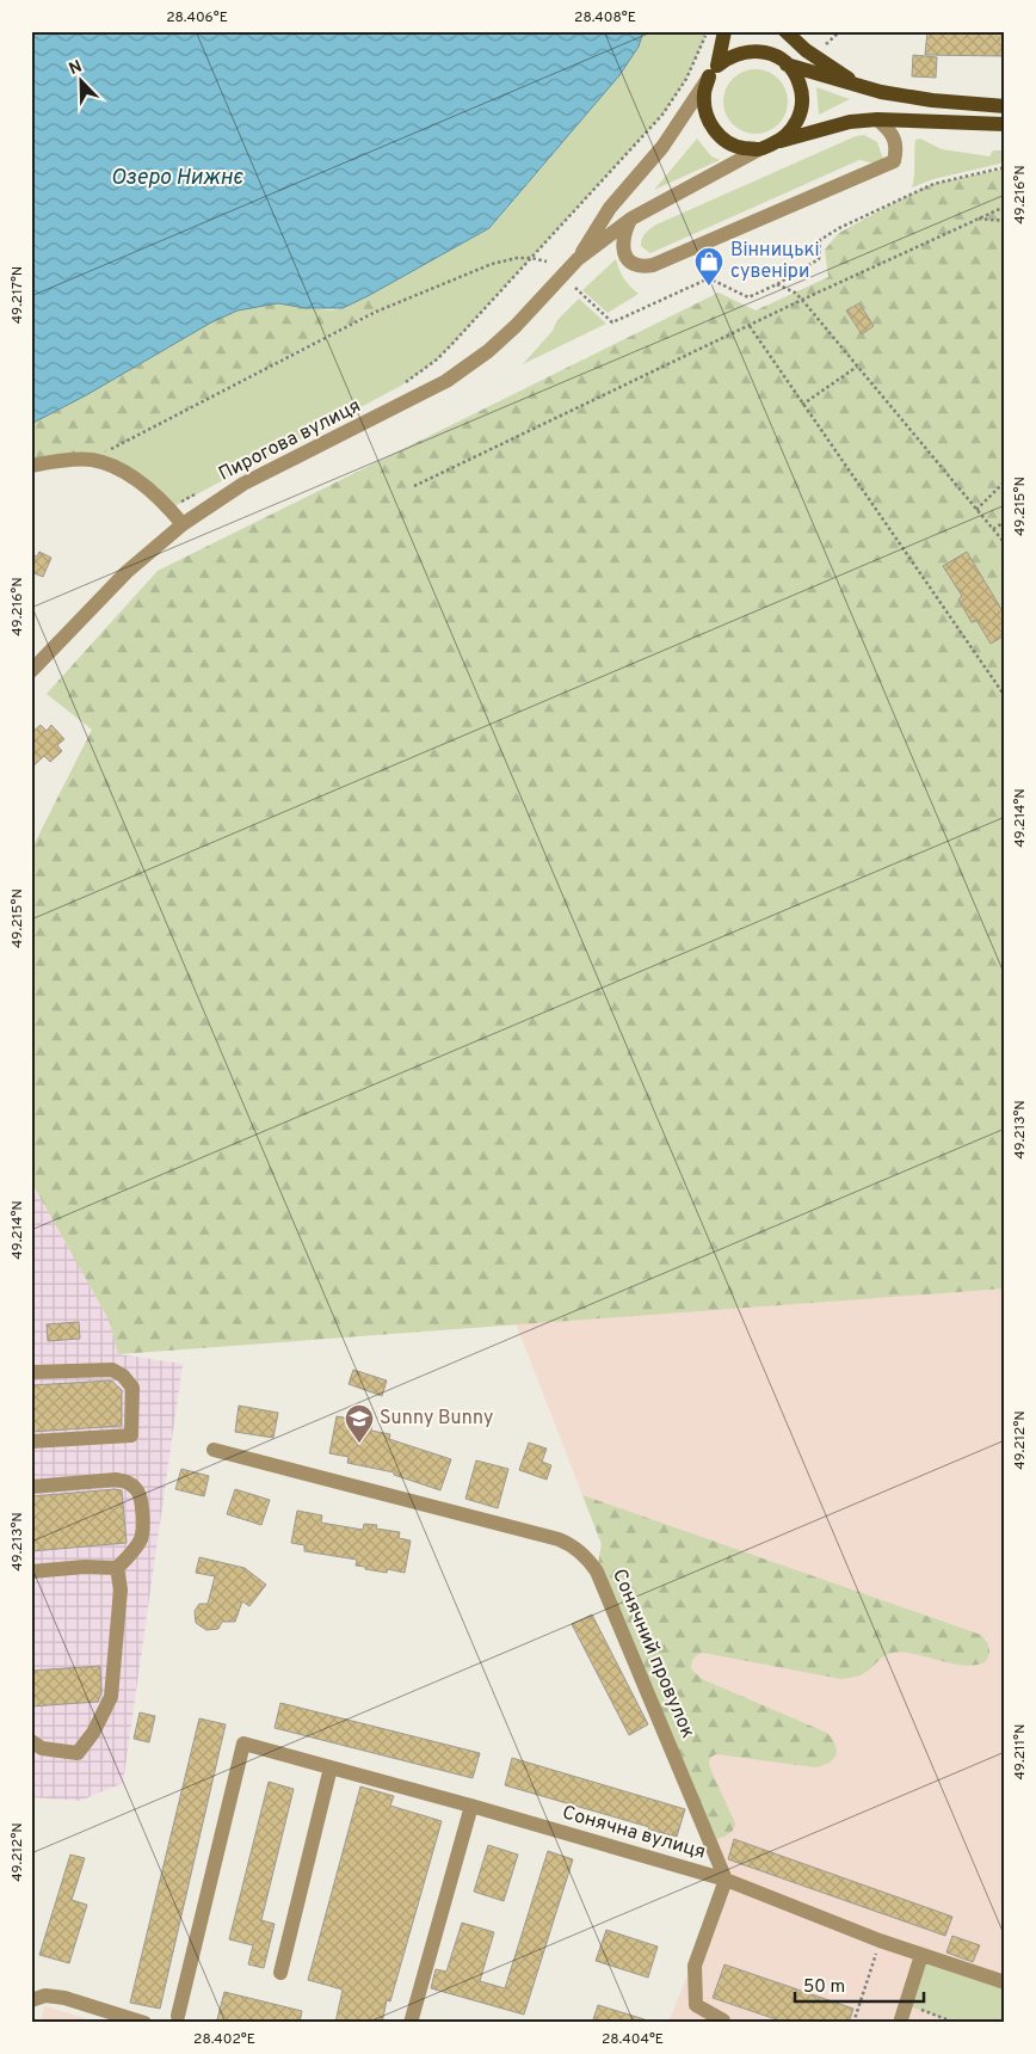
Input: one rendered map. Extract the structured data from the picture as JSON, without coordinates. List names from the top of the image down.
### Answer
{
  "streets": {
    "street": ["Пирогова вулиця", "Сонячний провулок", "Сонячна вулиця"]
  },
  "crossings": [
    ["Сонячний провулок", "Сонячна вулиця"]
  ],
  "water": ["Озеро Нижнє"],
  "places": {
    "shop": ["Вінницькі сувеніри"],
    "school or university": ["Sunny Bunny"]
  },
  "scale_bar": "50 m",
  "north": "top left",
  "coordinates": [
    "28.406°E",
    "28.408°E",
    "49.216°N",
    "49.217°N",
    "49.215°N",
    "49.214°N",
    "49.213°N",
    "49.212°N",
    "49.211°N",
    "28.402°E",
    "28.404°E"
  ]
}
